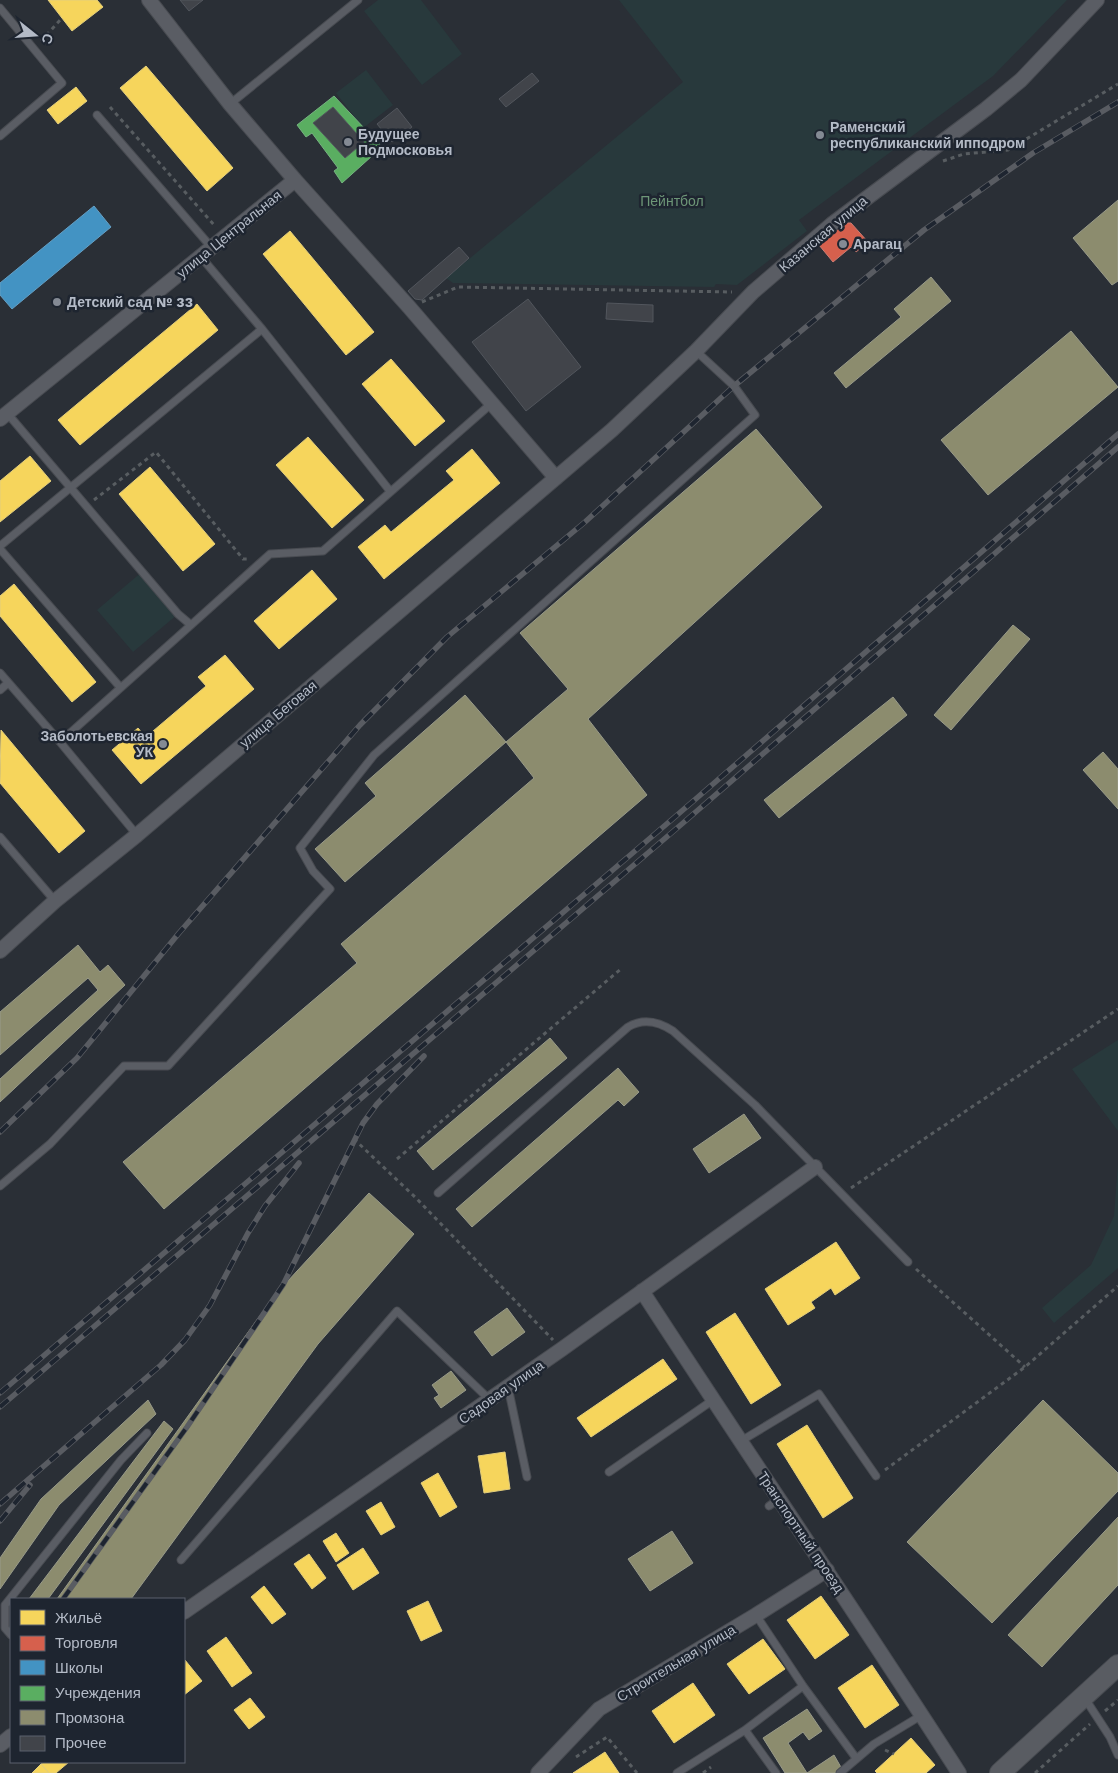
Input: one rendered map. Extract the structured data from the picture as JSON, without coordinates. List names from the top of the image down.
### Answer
{
  "streets": {
    "street": [
      "улица Центральная",
      "Казанская улица",
      "улица Беговая",
      "Садовая улица",
      "Транспортный проезд",
      "Строительная улица"
    ]
  },
  "crossings": [
    ["Казанская улица", "улица Беговая"],
    ["Садовая улица", "Транспортный проезд"],
    ["Транспортный проезд", "Строительная улица"]
  ],
  "parks": ["Пейнтбол"],
  "places": [
    "Раменский республиканский ипподром",
    "Будущее Подмосковья",
    "Арагац",
    "Детский сад № 33",
    "Заболотьевская УК"
  ],
  "legend": [
    "Жильё",
    "Торговля",
    "Школы",
    "Учреждения",
    "Промзона",
    "Прочее"
  ],
  "north": "right"
}
